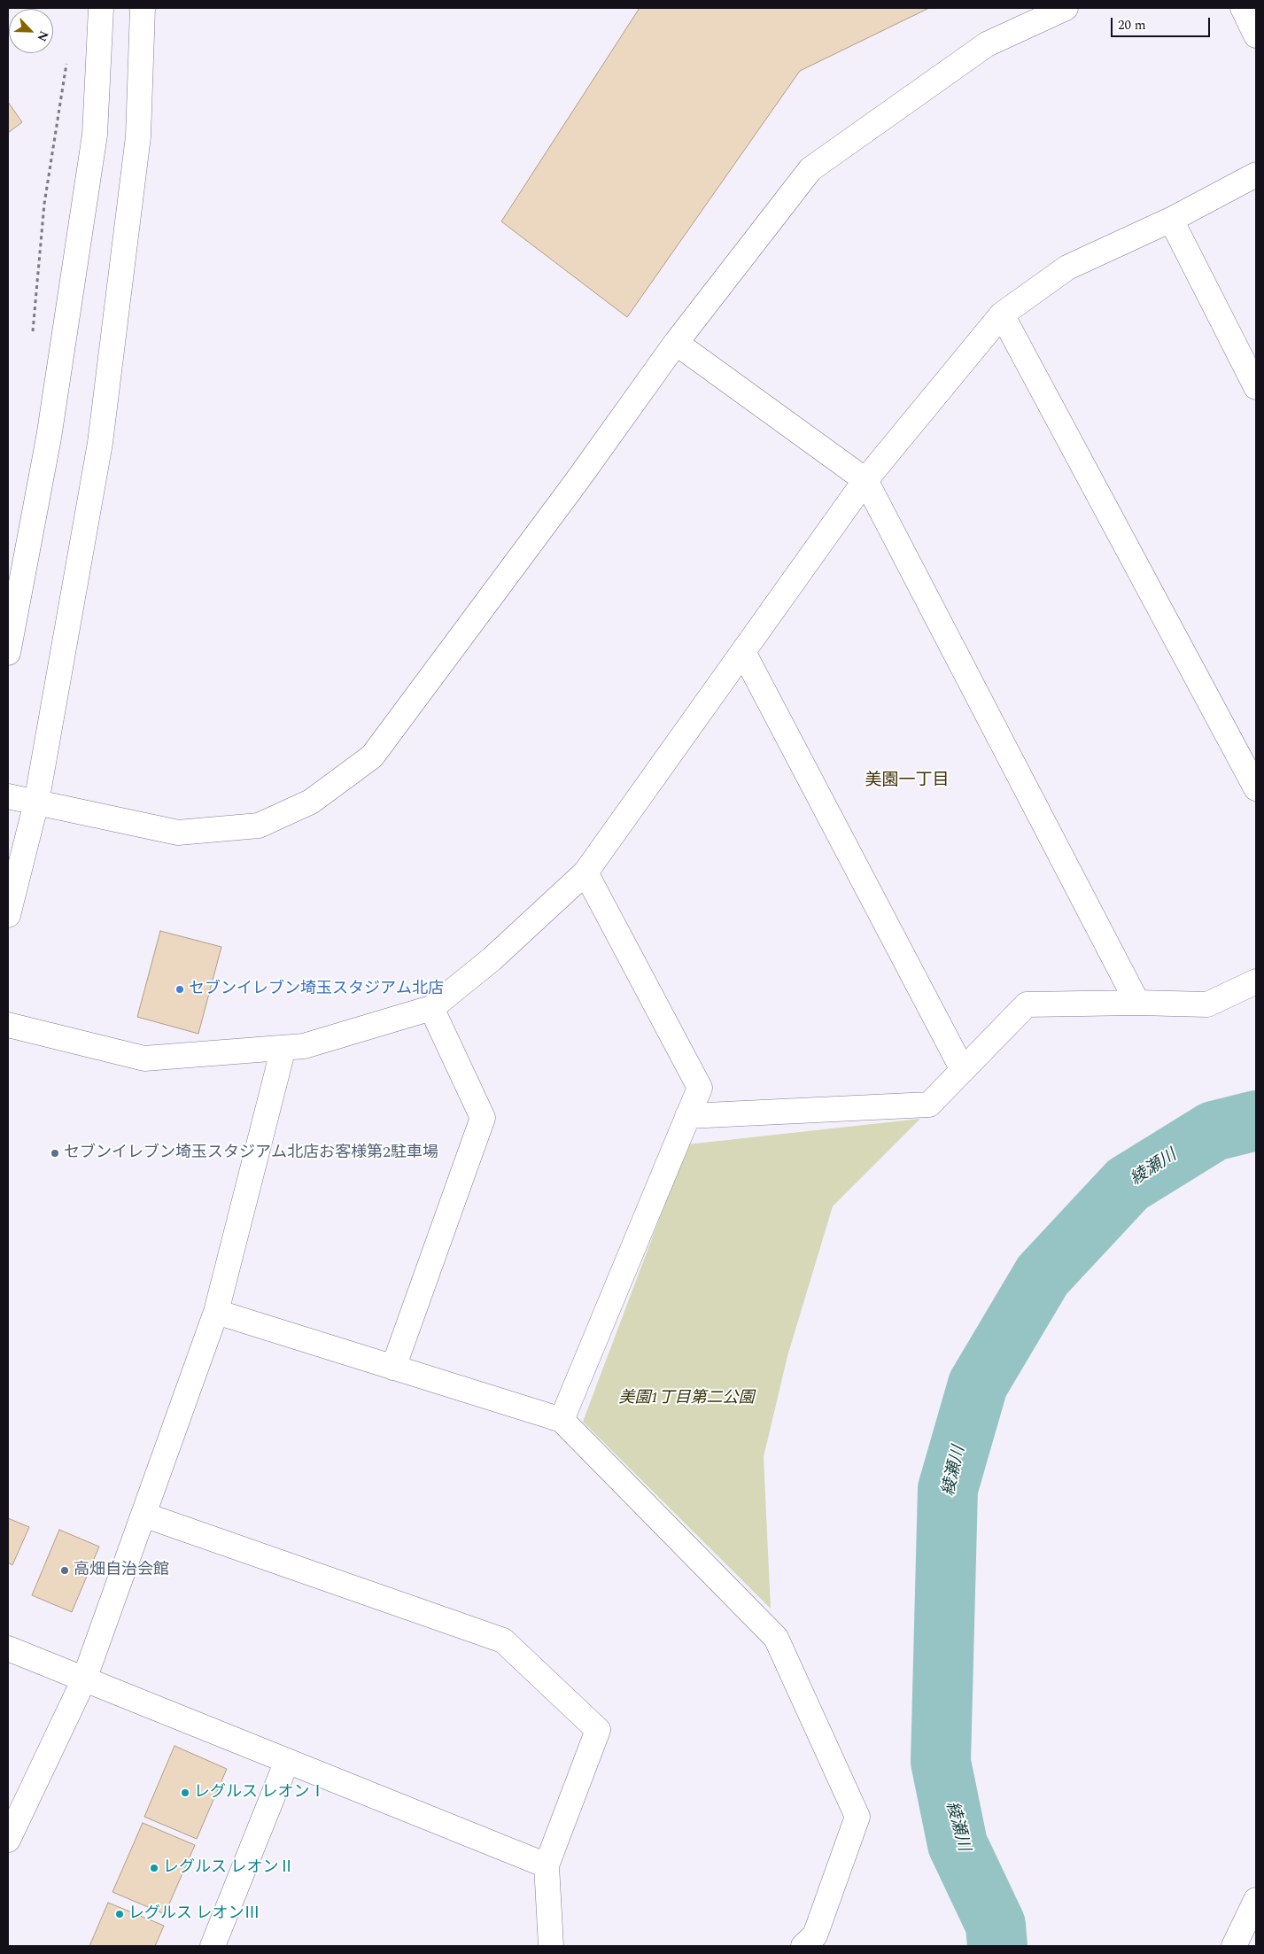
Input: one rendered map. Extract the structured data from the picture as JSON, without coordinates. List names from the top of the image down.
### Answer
{
  "districts": ["美園一丁目"],
  "water": ["綾瀬川"],
  "parks": ["美園1丁目第二公園"],
  "places": [
    "セブンイレブン埼玉スタジアム北店",
    "セブンイレブン埼玉スタジアム北店お客様第2駐車場",
    "高畑自治会館",
    "レグルス レオンⅠ",
    "レグルス レオンⅡ",
    "レグルス レオンⅢ"
  ],
  "scale_bar": "20 m",
  "north": "bottom right"
}
